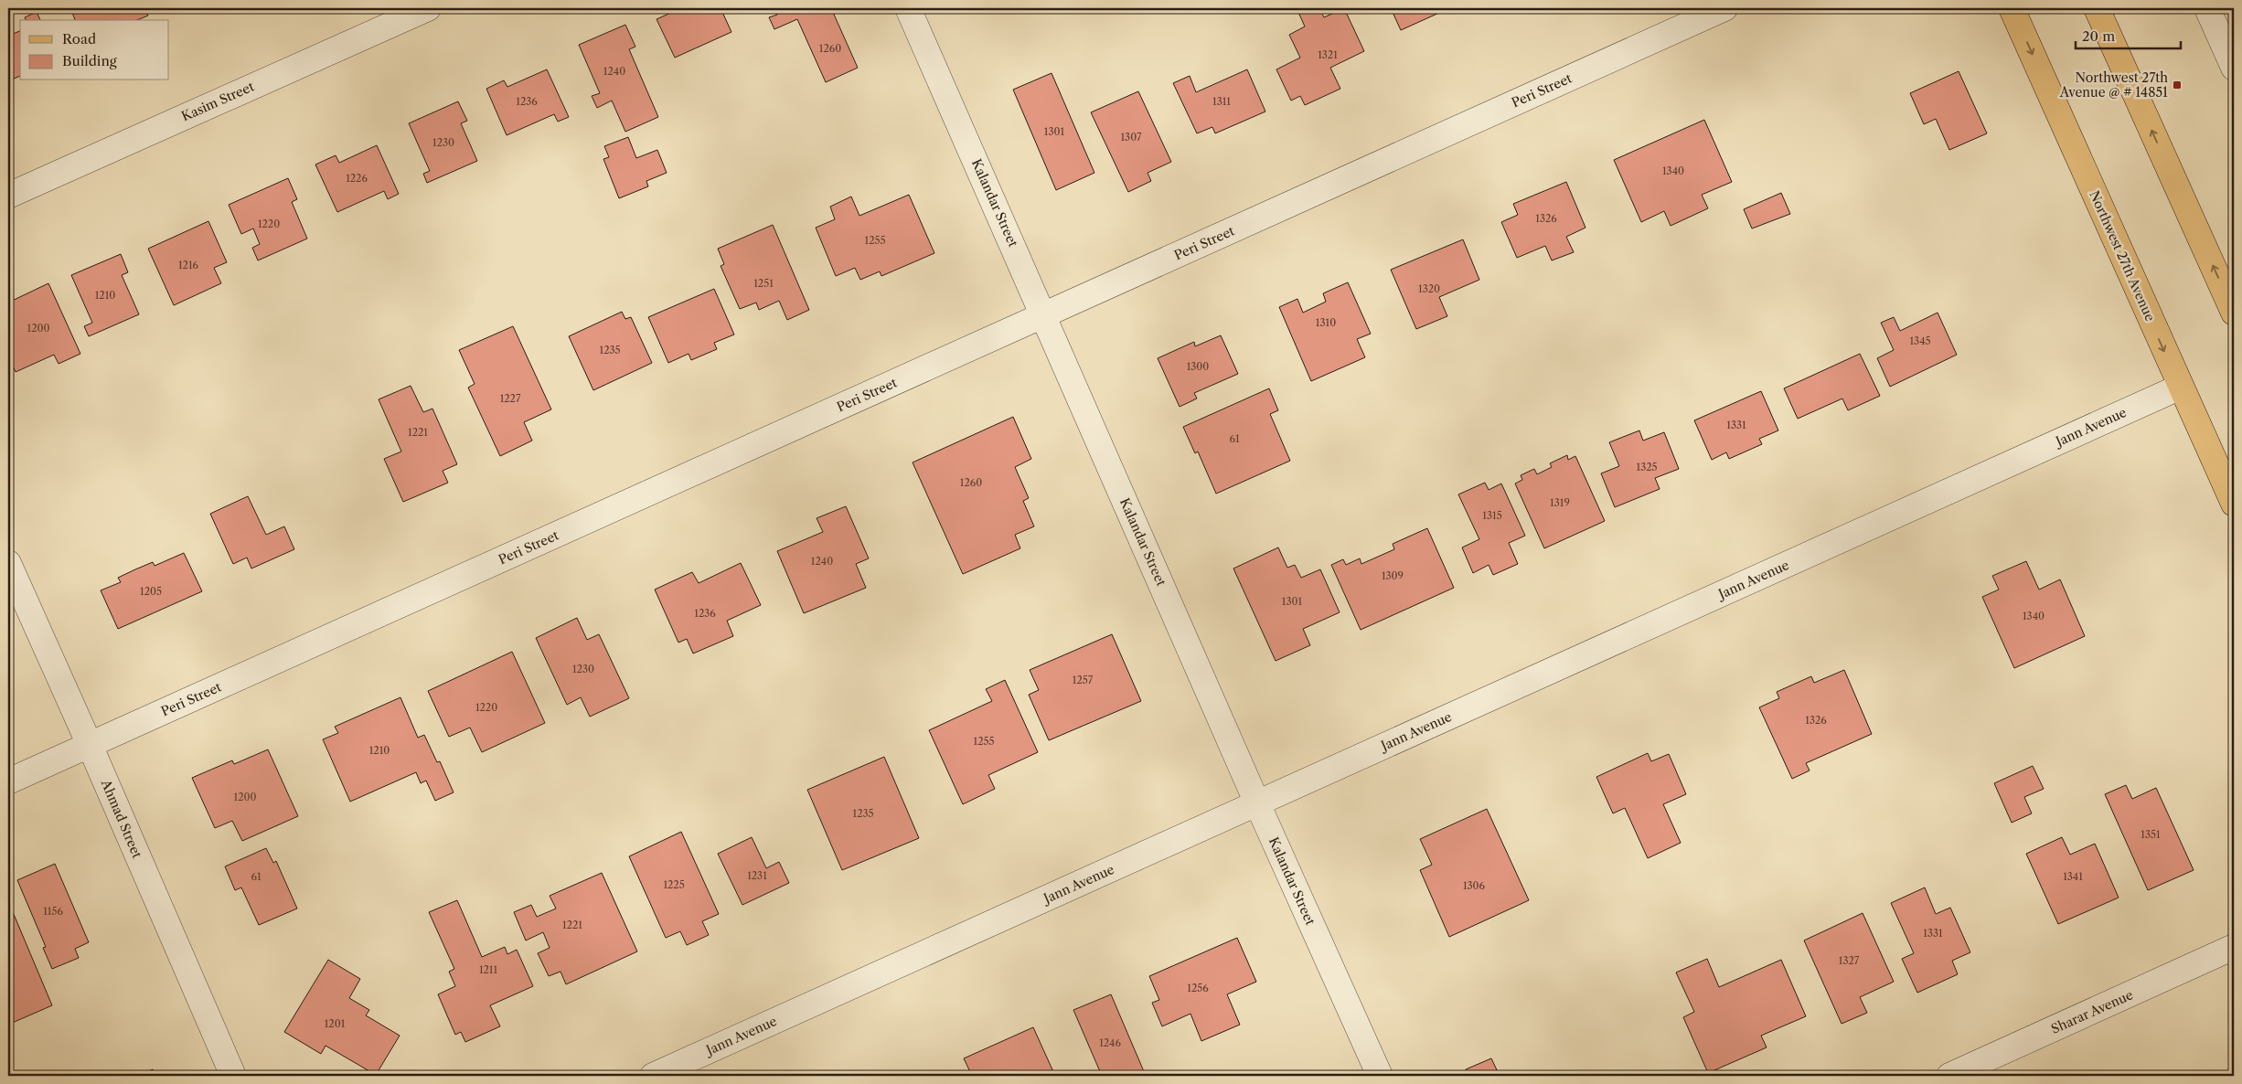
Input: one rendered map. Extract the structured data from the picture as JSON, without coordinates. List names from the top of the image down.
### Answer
{
  "streets": {
    "main road": ["Northwest 27th Avenue"],
    "street": [
      "Peri Street",
      "Kasim Street",
      "Kalandar Street",
      "Jann Avenue",
      "Ahmad Street",
      "Sharar Avenue"
    ]
  },
  "crossings": [
    ["Peri Street", "Kalandar Street"],
    ["Peri Street", "Ahmad Street"],
    ["Kalandar Street", "Jann Avenue"],
    ["Northwest 27th Avenue", "Jann Avenue"]
  ],
  "places": {
    "transit": ["Northwest 27th Avenue @ # 14851"]
  },
  "house_numbers": [
    "1260",
    "1321",
    "1240",
    "1236",
    "1311",
    "1301",
    "1307",
    "1230",
    "1340",
    "1226",
    "1326",
    "1220",
    "1255",
    "1216",
    "1251",
    "1320",
    "1210",
    "1310",
    "1200",
    "1345",
    "1235",
    "1300",
    "1227",
    "1331",
    "1221",
    "61",
    "1325",
    "1260",
    "1319",
    "1315",
    "1240",
    "1309",
    "1205",
    "1301",
    "1236",
    "1340",
    "1230",
    "1257",
    "1220",
    "1326",
    "1255",
    "1210",
    "1200",
    "1235",
    "1351",
    "1231",
    "61",
    "1341",
    "1225",
    "1306",
    "1156",
    "1221",
    "1331",
    "1327",
    "1211",
    "1256",
    "1201",
    "1246"
  ],
  "legend": ["Road", "Building"],
  "scale_bar": "20 m"
}
